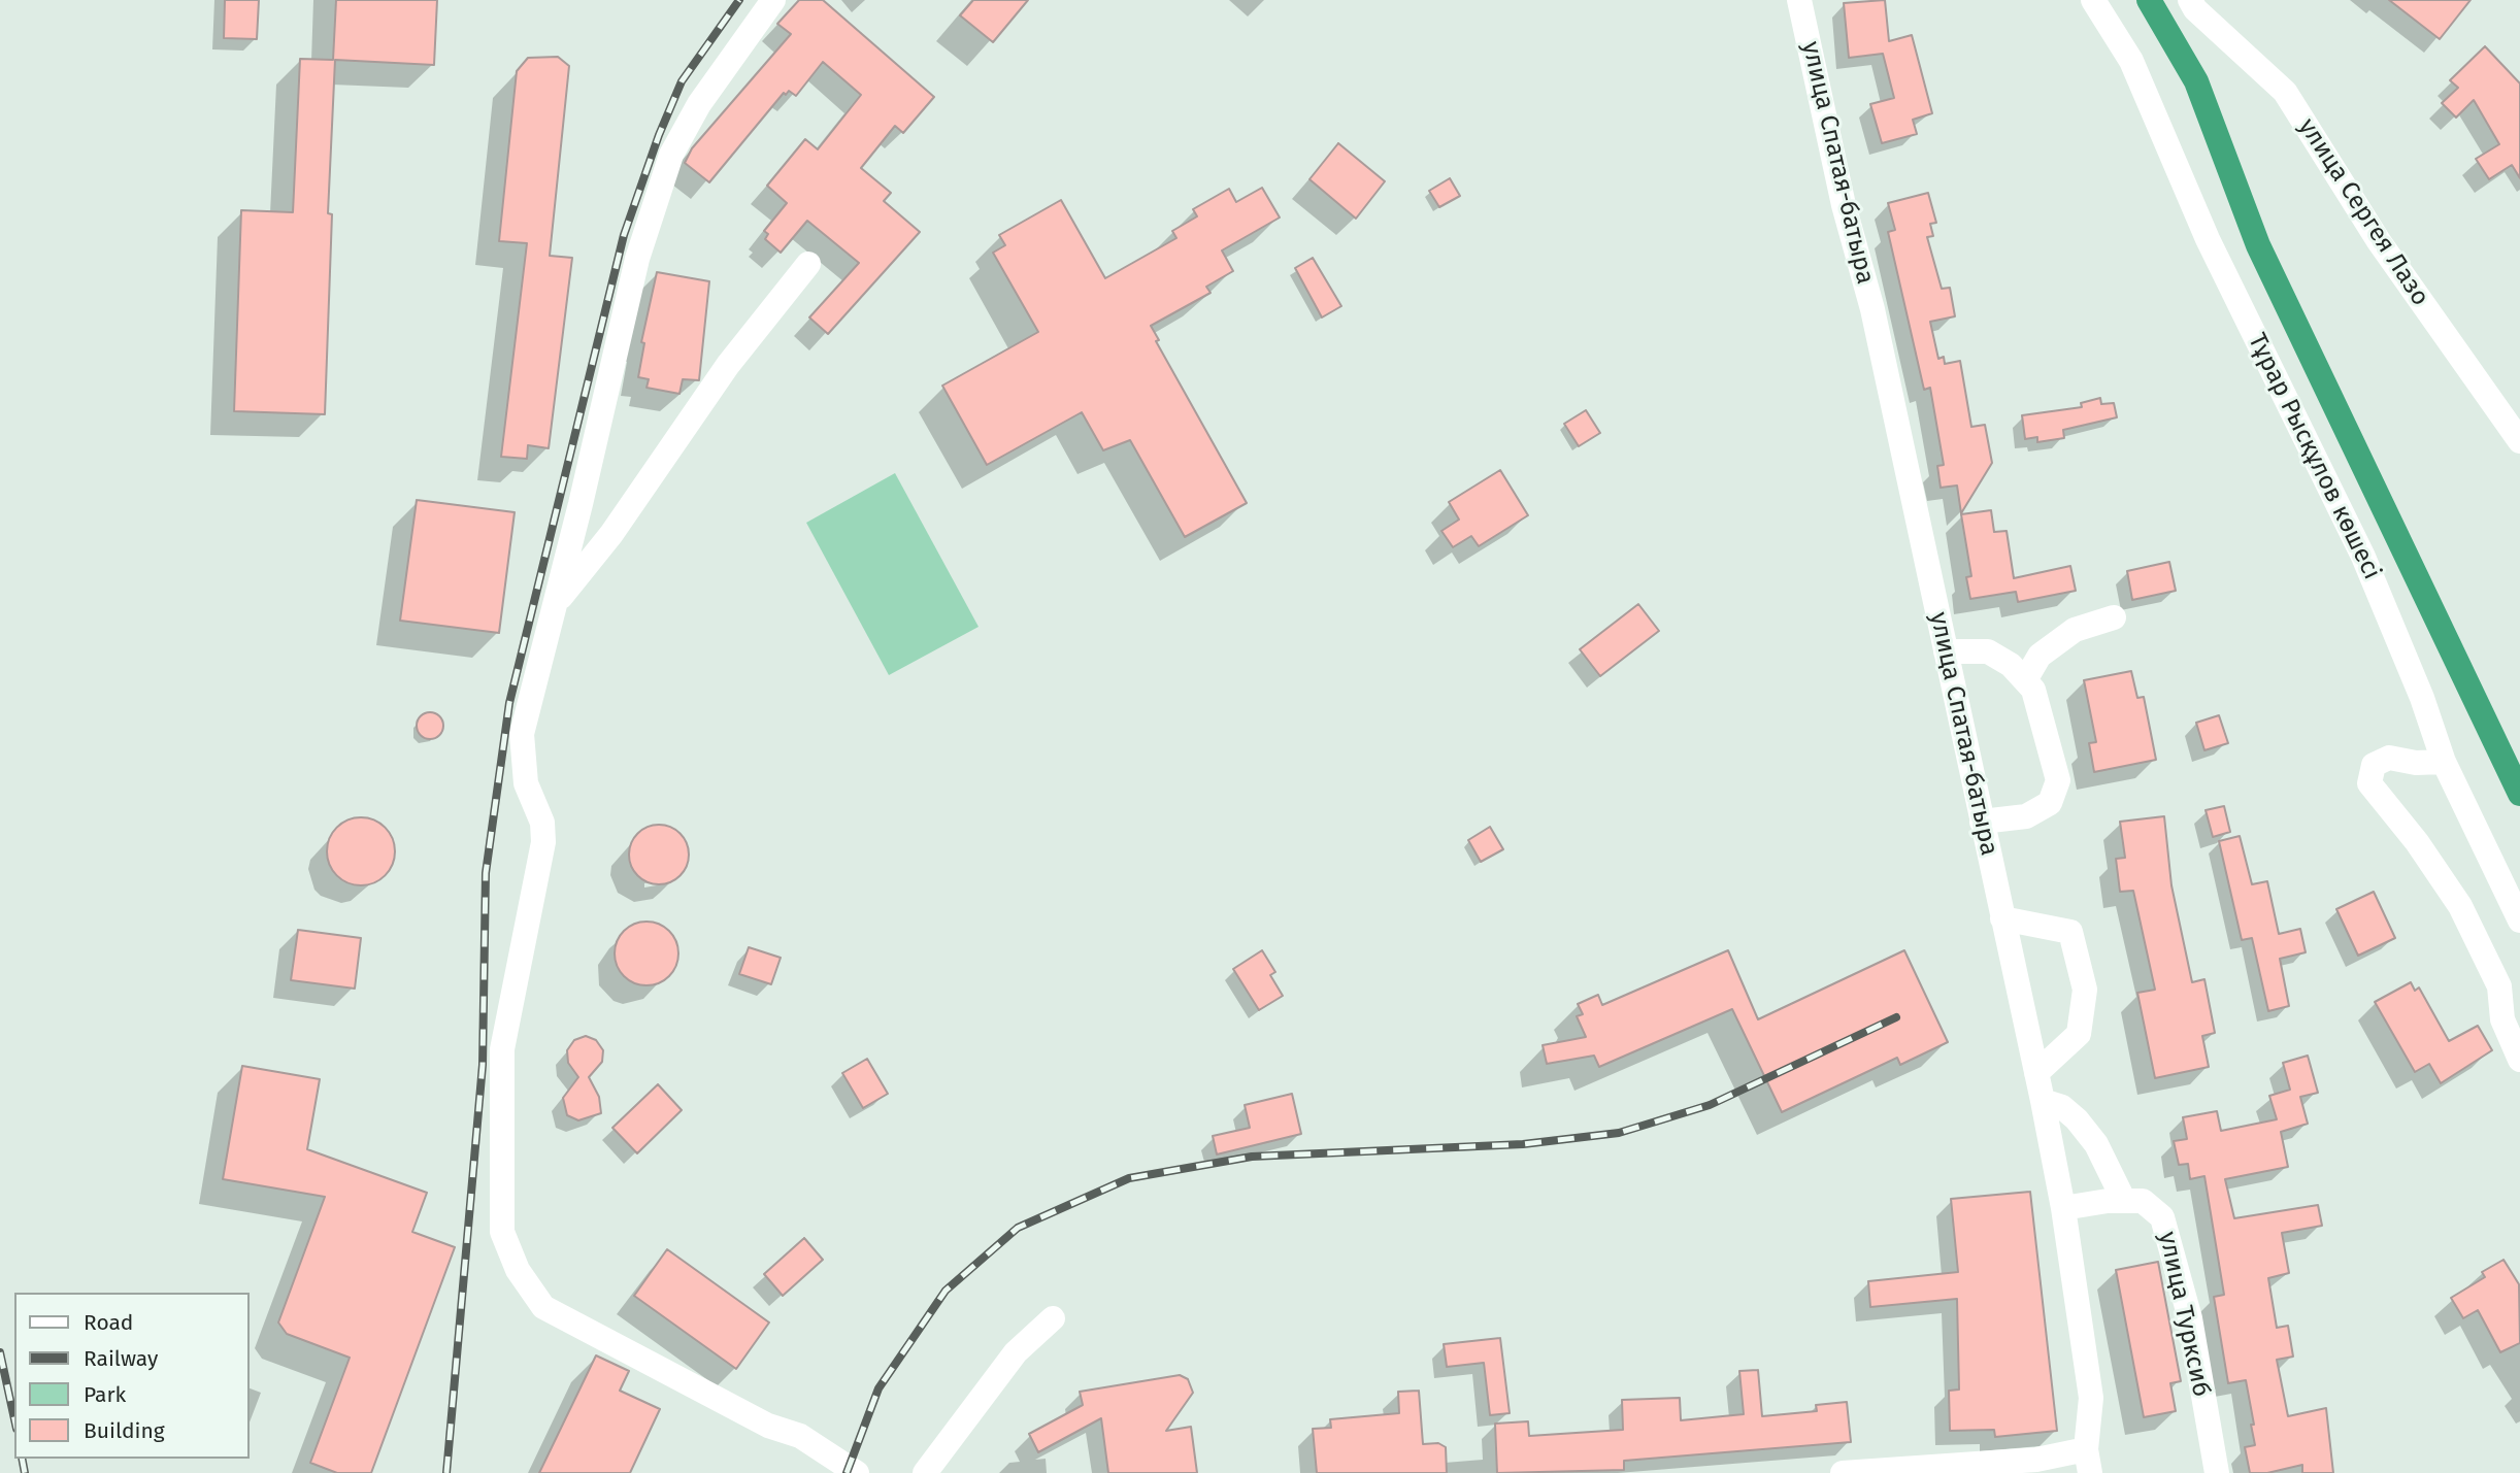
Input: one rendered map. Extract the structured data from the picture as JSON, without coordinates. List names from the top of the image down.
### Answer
{
  "streets": {
    "street": [
      "улица Спатая-батыра",
      "улица Сергея Лазо",
      "Тұрар Рысқұлов көшесі",
      "улица Турксиб"
    ]
  },
  "crossings": [
    ["улица Спатая-батыра", "улица Турксиб"]
  ],
  "legend": [
    "Road",
    "Railway",
    "Park",
    "Building"
  ]
}
